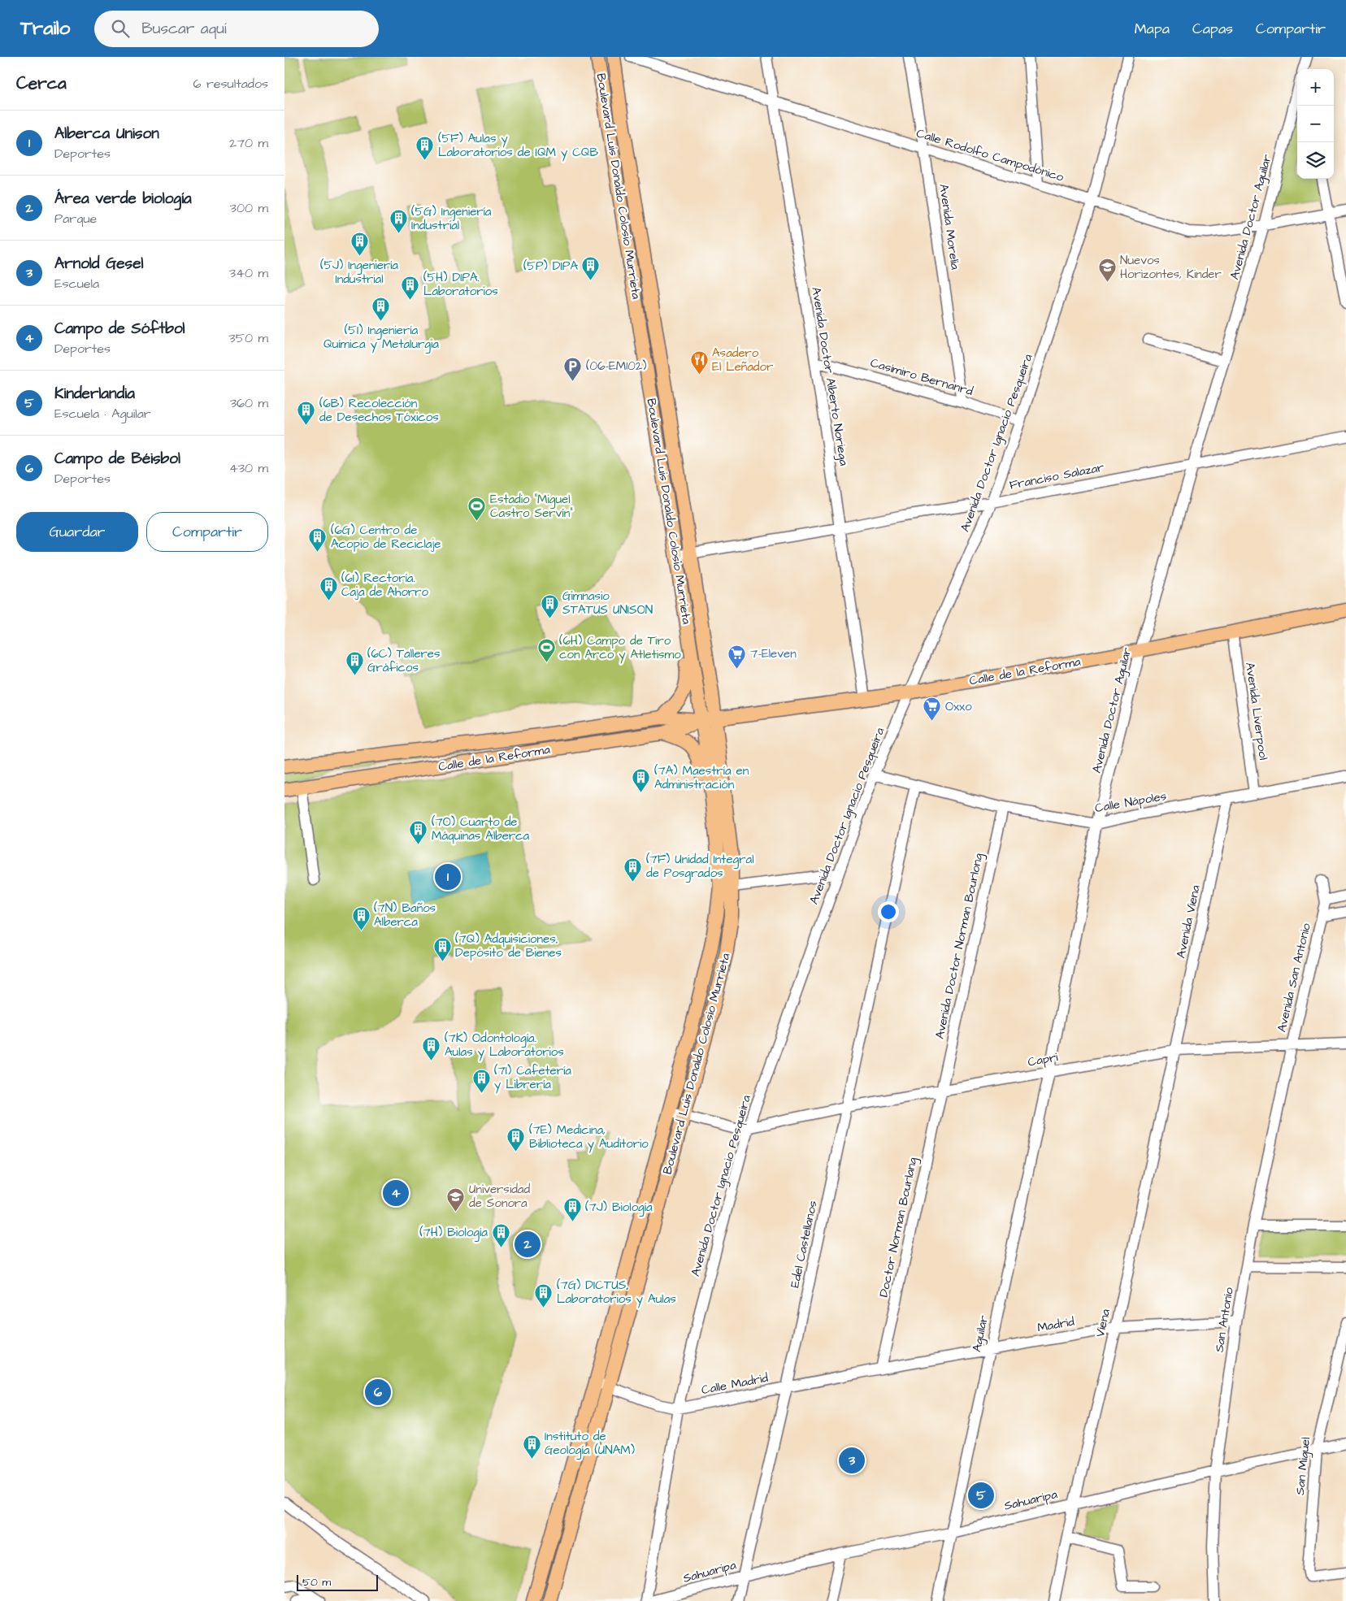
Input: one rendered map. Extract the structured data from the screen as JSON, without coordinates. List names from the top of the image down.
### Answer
{
  "streets": {
    "main road": ["Boulevard Luis Donaldo Colosio Murrieta", "Calle de la Reforma"],
    "street": [
      "Calle Rodolfo Campodónico",
      "Avenida Doctor Aguilar",
      "Avenida Morelia",
      "Avenida Doctor Alberto Noriega",
      "Casimiro Bernanrd",
      "Avenida Doctor Ignacio Pesqueira",
      "Franciso Salazar",
      "Avenida Liverpool",
      "Calle Nápoles",
      "Avenida Viena",
      "Avenida Doctor Norman Bourlong",
      "Avenida San Antonio",
      "Capri",
      "Doctor Norman Bourlang",
      "Edel Castellanos",
      "San Antonio",
      "Viena",
      "Madrid",
      "Aguilar",
      "Calle Madrid",
      "San Miguel",
      "Sahuaripa"
    ]
  },
  "crossings": [
    ["Calle Rodolfo Campodónico", "Avenida Doctor Aguilar"],
    ["Calle Rodolfo Campodónico", "Avenida Morelia"],
    ["Calle Rodolfo Campodónico", "Avenida Doctor Alberto Noriega"],
    ["Calle Rodolfo Campodónico", "Avenida Doctor Ignacio Pesqueira"],
    ["Boulevard Luis Donaldo Colosio Murrieta", "Franciso Salazar"],
    ["Boulevard Luis Donaldo Colosio Murrieta", "Calle de la Reforma"],
    ["Boulevard Luis Donaldo Colosio Murrieta", "Capri"],
    ["Boulevard Luis Donaldo Colosio Murrieta", "Calle Madrid"],
    ["Avenida Doctor Aguilar", "Franciso Salazar"],
    ["Avenida Doctor Aguilar", "Calle de la Reforma"],
    ["Avenida Doctor Aguilar", "Calle Nápoles"],
    ["Avenida Doctor Aguilar", "Capri"],
    ["Avenida Doctor Aguilar", "Aguilar"],
    ["Avenida Morelia", "Casimiro Bernanrd"],
    ["Avenida Doctor Alberto Noriega", "Casimiro Bernanrd"],
    ["Avenida Doctor Alberto Noriega", "Franciso Salazar"],
    ["Avenida Doctor Alberto Noriega", "Calle de la Reforma"],
    ["Casimiro Bernanrd", "Avenida Doctor Ignacio Pesqueira"],
    ["Avenida Doctor Ignacio Pesqueira", "Franciso Salazar"],
    ["Avenida Doctor Ignacio Pesqueira", "Calle de la Reforma"],
    ["Avenida Doctor Ignacio Pesqueira", "Calle Nápoles"],
    ["Avenida Doctor Ignacio Pesqueira", "Capri"],
    ["Avenida Doctor Ignacio Pesqueira", "Calle Madrid"],
    ["Calle de la Reforma", "Avenida Liverpool"],
    ["Avenida Liverpool", "Calle Nápoles"],
    ["Calle Nápoles", "Avenida Viena"],
    ["Calle Nápoles", "Avenida Doctor Norman Bourlong"],
    ["Calle Nápoles", "Edel Castellanos"],
    ["Avenida Viena", "Capri"],
    ["Avenida Viena", "Viena"],
    ["Avenida Doctor Norman Bourlong", "Capri"],
    ["Avenida Doctor Norman Bourlong", "Doctor Norman Bourlang"],
    ["Avenida San Antonio", "Capri"],
    ["Avenida San Antonio", "San Antonio"],
    ["Capri", "Doctor Norman Bourlang"],
    ["Capri", "Edel Castellanos"],
    ["Capri", "San Antonio"],
    ["Capri", "Viena"],
    ["Capri", "Aguilar"],
    ["Doctor Norman Bourlang", "Madrid"],
    ["Doctor Norman Bourlang", "Calle Madrid"],
    ["Edel Castellanos", "Calle Madrid"],
    ["Edel Castellanos", "Sahuaripa"],
    ["San Antonio", "Madrid"],
    ["San Antonio", "Sahuaripa"],
    ["Viena", "Madrid"],
    ["Viena", "Sahuaripa"],
    ["Madrid", "Aguilar"],
    ["Madrid", "Calle Madrid"],
    ["Aguilar", "Sahuaripa"],
    ["San Miguel", "Sahuaripa"]
  ],
  "places": {
    "building": [
      "(5F) Aulas y Laboratorios de IQM y CQB",
      "(5G) Ingeniería Industrial",
      "(5J) Ingeniería Industrial",
      "(5P) DIPA",
      "(5H) DIPA. Laboratorios",
      "(5I) Ingeniería Química y Metalurgia",
      "(6B) Recolección de Desechos Tóxicos",
      "(6G) Centro de Acopio de Reciclaje",
      "(6I) Rectoría. Caja de Ahorro",
      "Gimnasio STATUS UNISON",
      "(6C) Talleres Gráficos",
      "(7A) Maestría en Administración",
      "(7O) Cuarto de Máquinas Alberca",
      "(7F) Unidad Integral de Posgrados",
      "(7N) Baños Alberca",
      "(7Q) Adquisiciones. Depósito de Bienes",
      "(7K) Odontología. Aulas y Laboratorios",
      "(7I) Cafetería y Librería",
      "(7E) Medicina, Biblioteca y Auditorio",
      "(7J) Biología",
      "(7H) Biología",
      "(7G) DICTUS. Laboratorios y Aulas",
      "Instituto de Geología (UNAM)"
    ],
    "school or university": ["Nuevos Horizontes, Kinder", "Universidad de Sonora"],
    "restaurant": ["Asadero El Leñador"],
    "parking": ["(06-EM102)"],
    "sports": ["Estadio \"Miguel Castro Servín\"", "(6H) Campo de Tiro con Arco y Atletismo"],
    "supermarket": ["7-Eleven", "Oxxo"]
  },
  "scale_bar": "50 m",
  "page": {
    "header": "Trailo",
    "search": "Buscar aquí",
    "nav": ["Mapa", "Capas", "Compartir"],
    "heading": ["Cerca", "6 resultados"],
    "map_buttons": ["+", "−"],
    "list": [
      {
        "mark": "1",
        "name": "Alberca Unison",
        "note": "Deportes",
        "value": "270 m"
      },
      {
        "mark": "2",
        "name": "Área verde biología",
        "note": "Parque",
        "value": "300 m"
      },
      {
        "mark": "3",
        "name": "Arnold Gesel",
        "note": "Escuela",
        "value": "340 m"
      },
      {
        "mark": "4",
        "name": "Campo de Sóftbol",
        "note": "Deportes",
        "value": "350 m"
      },
      {
        "mark": "5",
        "name": "Kinderlandia",
        "note": "Escuela · Aguilar",
        "value": "360 m"
      },
      {
        "mark": "6",
        "name": "Campo de Béisbol",
        "note": "Deportes",
        "value": "430 m"
      }
    ],
    "buttons": ["Guardar", "Compartir"],
    "pins": [
      "1",
      "4",
      "2",
      "6",
      "3",
      "5"
    ],
    "scale": "50 m"
  }
}
